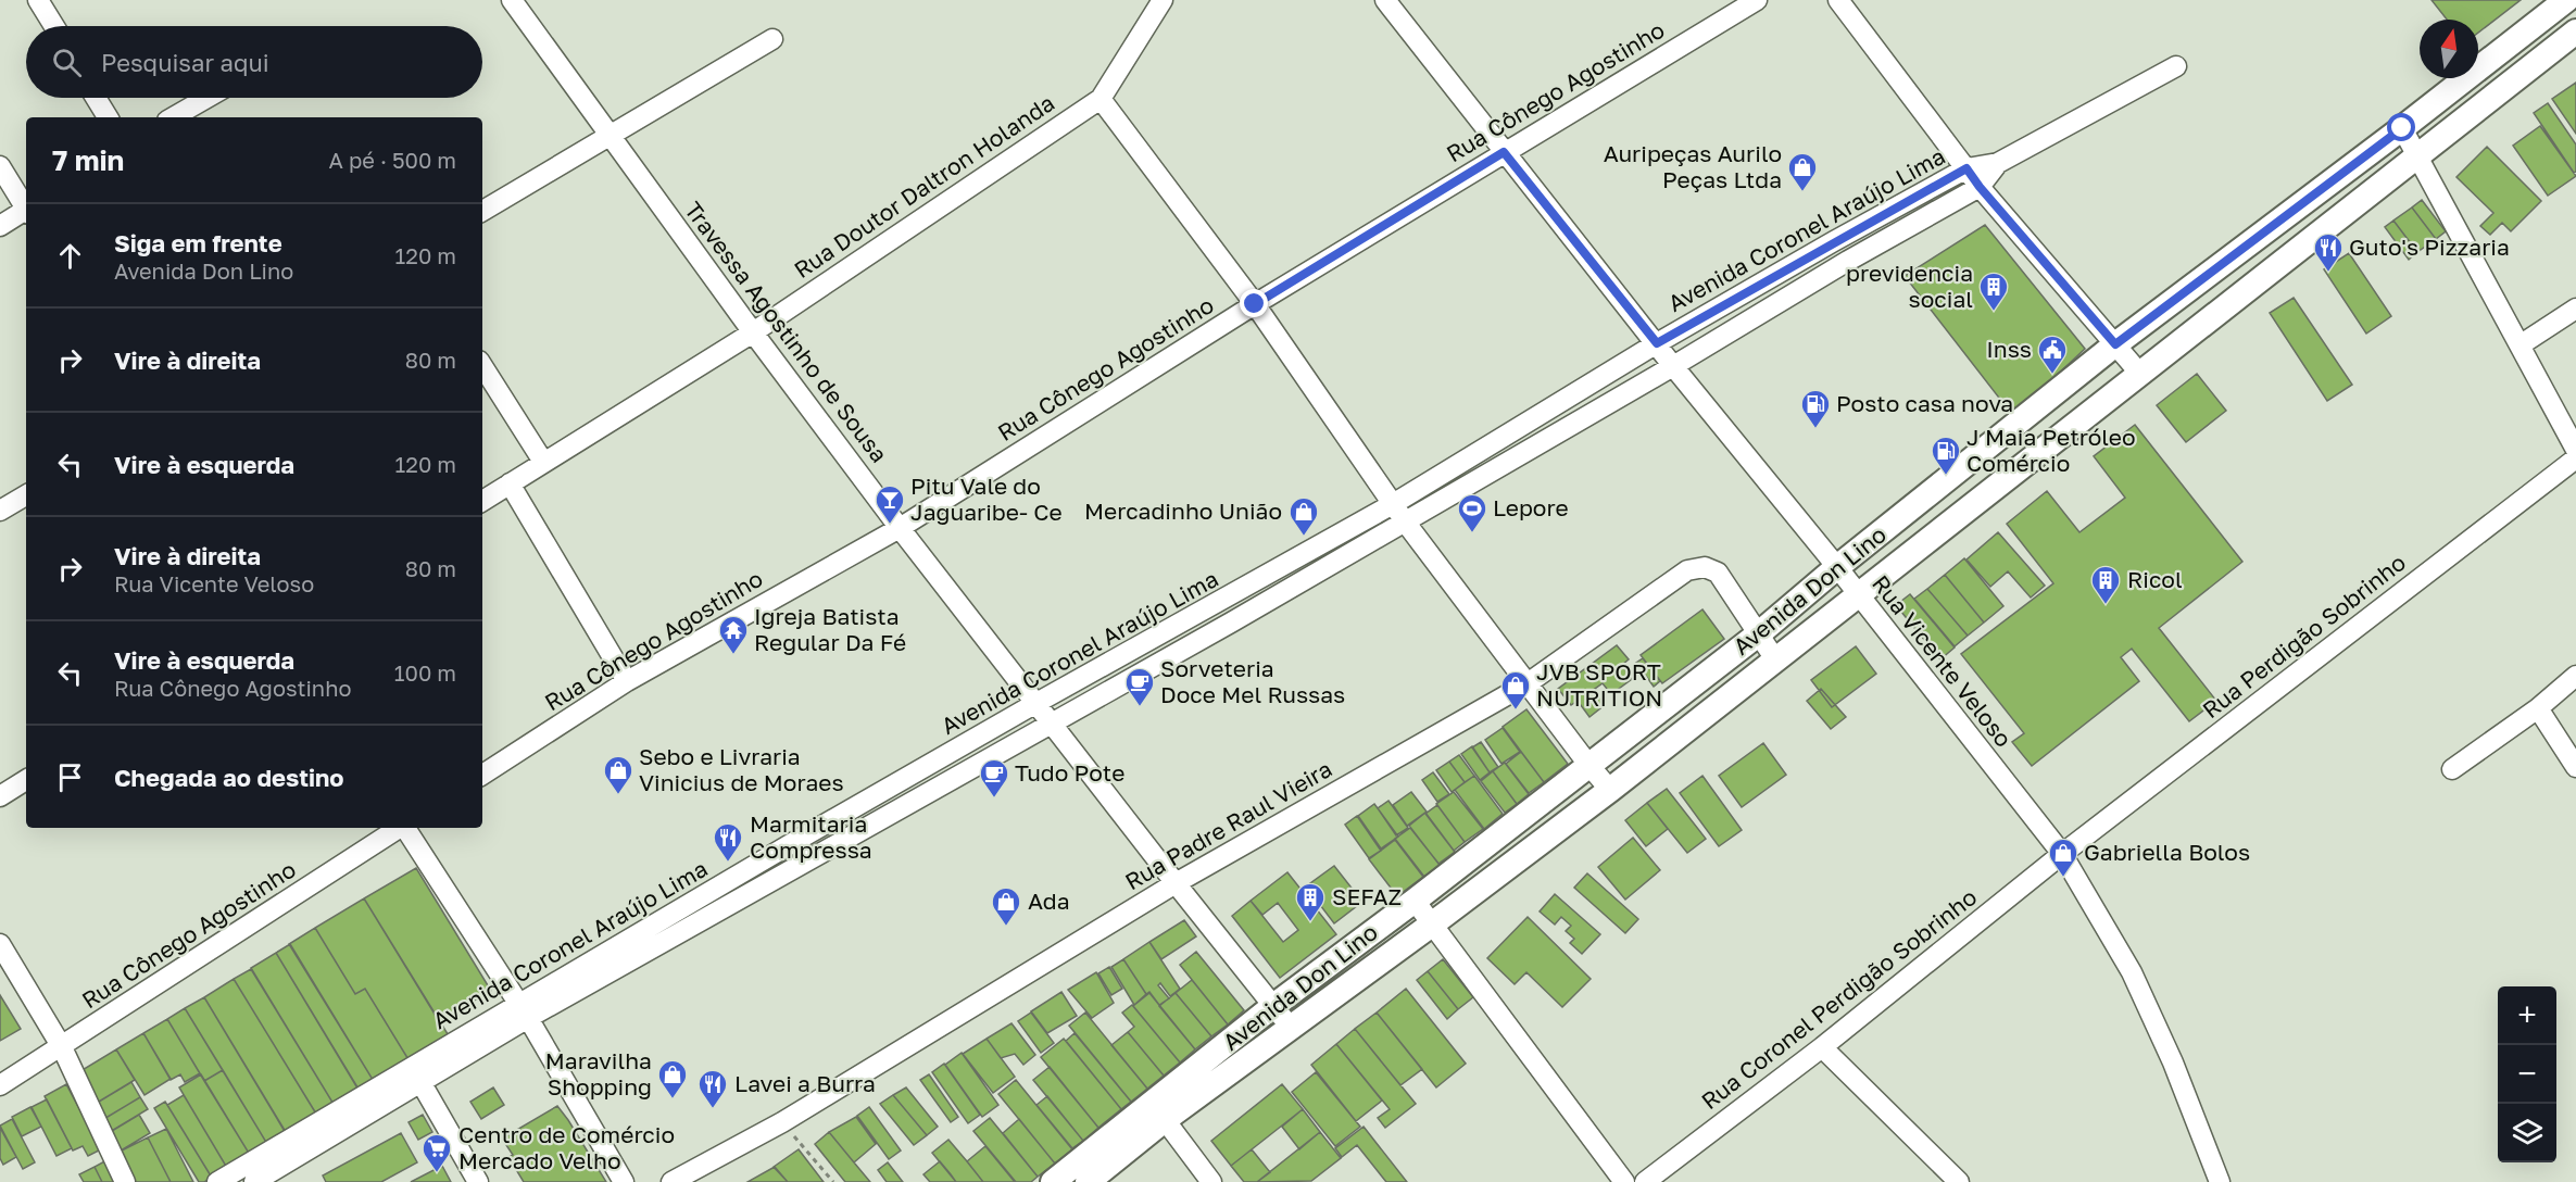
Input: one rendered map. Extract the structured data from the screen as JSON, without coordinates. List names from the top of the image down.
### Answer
{
  "streets": {
    "main road": ["Avenida Don Lino"],
    "street": [
      "Rua Cônego Agostinho",
      "Rua Doutor Daltron Holanda",
      "Avenida Coronel Araújo Lima",
      "Travessa Agostinho de Sousa",
      "Rua Perdigão Sobrinho",
      "Rua Vicente Veloso",
      "Rua Padre Raul Vieira",
      "Rua Coronel Perdigão Sobrinho"
    ]
  },
  "crossings": [
    ["Rua Cônego Agostinho", "Travessa Agostinho de Sousa"],
    ["Rua Cônego Agostinho", "Rua Vicente Veloso"],
    ["Rua Doutor Daltron Holanda", "Travessa Agostinho de Sousa"],
    ["Avenida Coronel Araújo Lima", "Travessa Agostinho de Sousa"],
    ["Avenida Coronel Araújo Lima", "Rua Vicente Veloso"],
    ["Travessa Agostinho de Sousa", "Avenida Don Lino"],
    ["Travessa Agostinho de Sousa", "Rua Padre Raul Vieira"],
    ["Avenida Don Lino", "Rua Vicente Veloso"],
    ["Avenida Don Lino", "Rua Padre Raul Vieira"],
    ["Rua Perdigão Sobrinho", "Rua Vicente Veloso"],
    ["Rua Perdigão Sobrinho", "Rua Coronel Perdigão Sobrinho"],
    ["Rua Vicente Veloso", "Rua Coronel Perdigão Sobrinho"]
  ],
  "places": {
    "shop": [
      "Auripeças Aurilo Peças Ltda",
      "Mercadinho União",
      "JVB SPORT NUTRITION",
      "Sebo e Livraria Vinicius de Moraes",
      "Gabriella Bolos",
      "Ada",
      "Maravilha Shopping"
    ],
    "restaurant": ["Guto's Pizzaria", "Marmitaria Compressa", "Lavei a Burra"],
    "building": ["previdencia social", "Ricol", "SEFAZ"],
    "public building": ["Inss"],
    "fuel station": ["Posto casa nova", "J Maia Petróleo Comércio"],
    "bar": ["Pitu Vale do Jaguaribe- Ce"],
    "sports": ["Lepore"],
    "temple": ["Igreja Batista Regular Da Fé"],
    "cafe": ["Sorveteria Doce Mel Russas", "Tudo Pote"],
    "supermarket": ["Centro de Comércio Mercado Velho"]
  },
  "north": "top",
  "page": {
    "search": "Pesquisar aqui",
    "heading": ["7 min", "A pé · 500 m"],
    "list": [
      ["Siga em frente", "Avenida Don Lino", "120 m"],
      ["Vire à direita", "80 m"],
      ["Vire à esquerda", "120 m"],
      ["Vire à direita", "Rua Vicente Veloso", "80 m"],
      ["Vire à esquerda", "Rua Cônego Agostinho", "100 m"],
      "Chegada ao destino"
    ],
    "map_buttons": ["+", "−"]
  }
}
